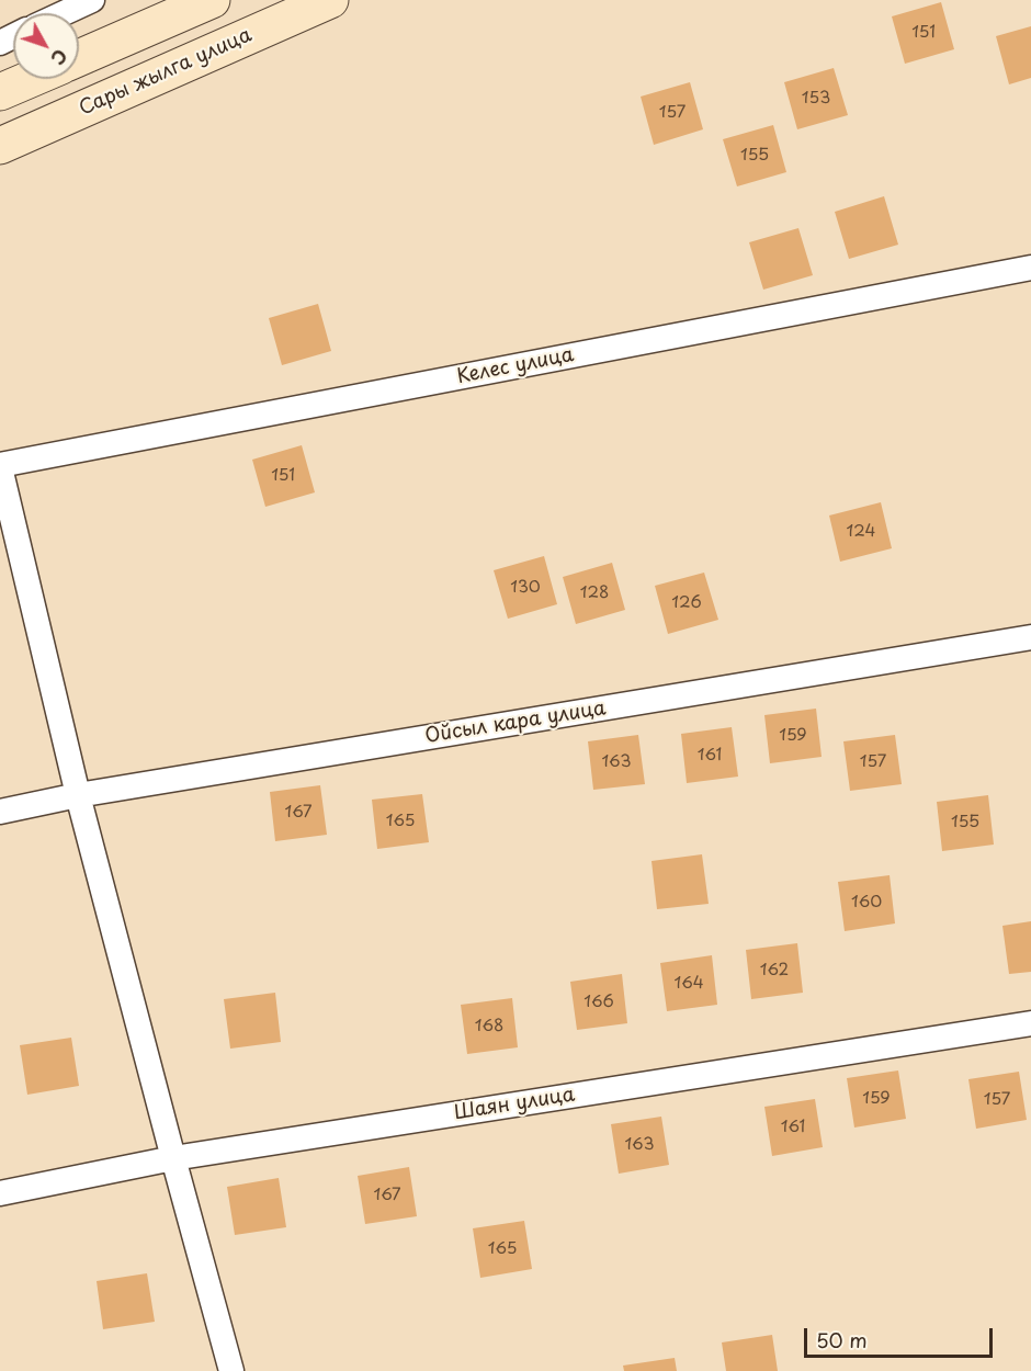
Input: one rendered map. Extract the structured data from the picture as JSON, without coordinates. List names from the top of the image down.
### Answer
{
  "streets": {
    "main road": ["Сары жылга улица"],
    "street": ["Келес улица", "Ойсыл кара улица", "Шаян улица"]
  },
  "house_numbers": [
    "151",
    "153",
    "157",
    "155",
    "151",
    "124",
    "130",
    "128",
    "126",
    "159",
    "161",
    "163",
    "157",
    "167",
    "165",
    "155",
    "160",
    "162",
    "164",
    "166",
    "168",
    "159",
    "157",
    "161",
    "163",
    "167",
    "165"
  ],
  "scale_bar": "50 m",
  "north": "bottom right"
}
